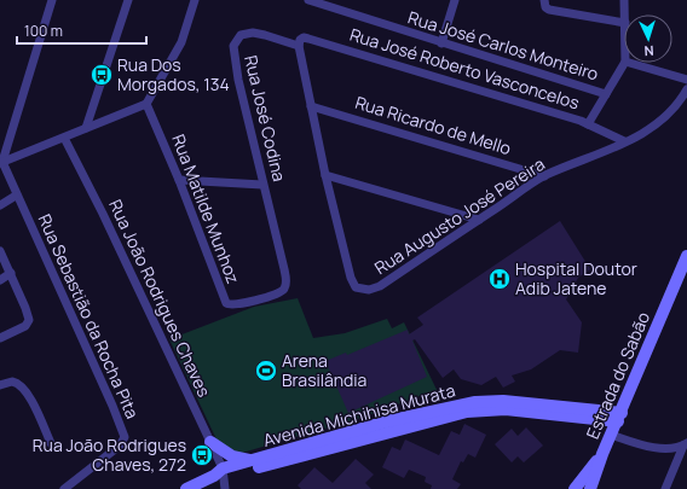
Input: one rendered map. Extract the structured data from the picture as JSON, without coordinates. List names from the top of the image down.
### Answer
{
  "streets": {
    "street": [
      "Rua José Carlos Monteiro",
      "Rua José Roberto Vasconcelos",
      "Rua José Codina",
      "Rua Ricardo de Mello",
      "Rua Matilde Munhoz",
      "Rua Augusto José Pereira",
      "Rua João Rodrigues Chaves",
      "Rua Sebastião da Rocha Pita",
      "Estrada do Sabão",
      "Avenida Michihisa Murata"
    ]
  },
  "crossings": [
    ["Rua José Roberto Vasconcelos", "Rua José Codina"],
    ["Rua José Roberto Vasconcelos", "Rua Augusto José Pereira"],
    ["Rua José Codina", "Rua Matilde Munhoz"],
    ["Rua José Codina", "Rua Augusto José Pereira"],
    ["Rua Ricardo de Mello", "Rua Augusto José Pereira"],
    ["Rua João Rodrigues Chaves", "Avenida Michihisa Murata"],
    ["Estrada do Sabão", "Avenida Michihisa Murata"]
  ],
  "places": {
    "bus stop": ["Rua Dos Morgados, 134", "Rua João Rodrigues Chaves, 272"],
    "hospital": ["Hospital Doutor Adib Jatene"],
    "sports": ["Arena Brasilândia"]
  },
  "scale_bar": "100 m",
  "north": "bottom"
}
